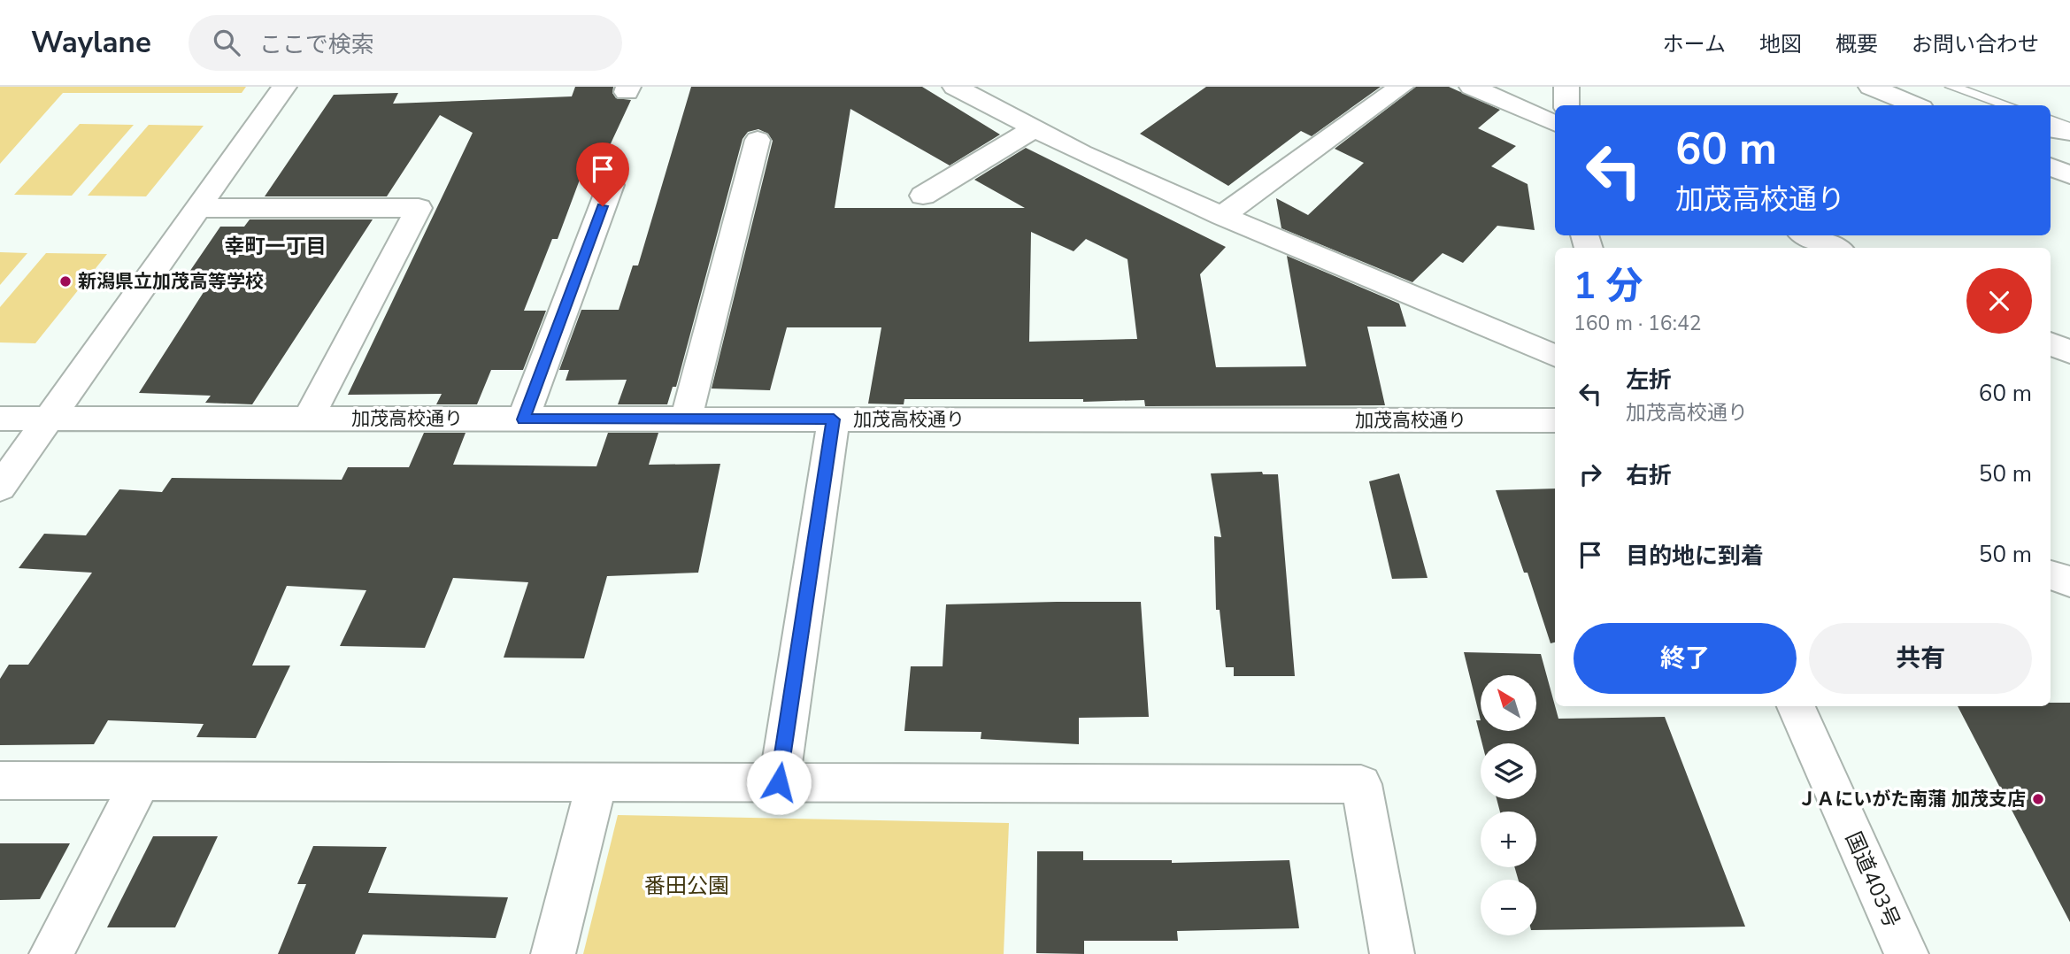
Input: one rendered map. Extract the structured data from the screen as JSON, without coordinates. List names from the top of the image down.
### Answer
{
  "streets": {
    "main road": ["加茂高校通り", "国道403号"]
  },
  "districts": ["幸町一丁目"],
  "parks": ["番田公園"],
  "places": ["新潟県立加茂高等学校", "ＪＡにいがた南蒲 加茂支店"],
  "north": "top left",
  "page": {
    "header": "Waylane",
    "search": "ここで検索",
    "nav": [
      "ホーム",
      "地図",
      "概要",
      "お問い合わせ"
    ],
    "turn": ["60 m", "加茂高校通り"],
    "heading": ["1 分", "160 m · 16:42"],
    "list": [
      {
        "name": "左折",
        "note": "加茂高校通り",
        "value": "60 m"
      },
      {
        "name": "右折",
        "value": "50 m"
      },
      {
        "name": "目的地に到着",
        "value": "50 m"
      }
    ],
    "buttons": ["終了", "共有"],
    "map_buttons": ["+", "−"]
  }
}
